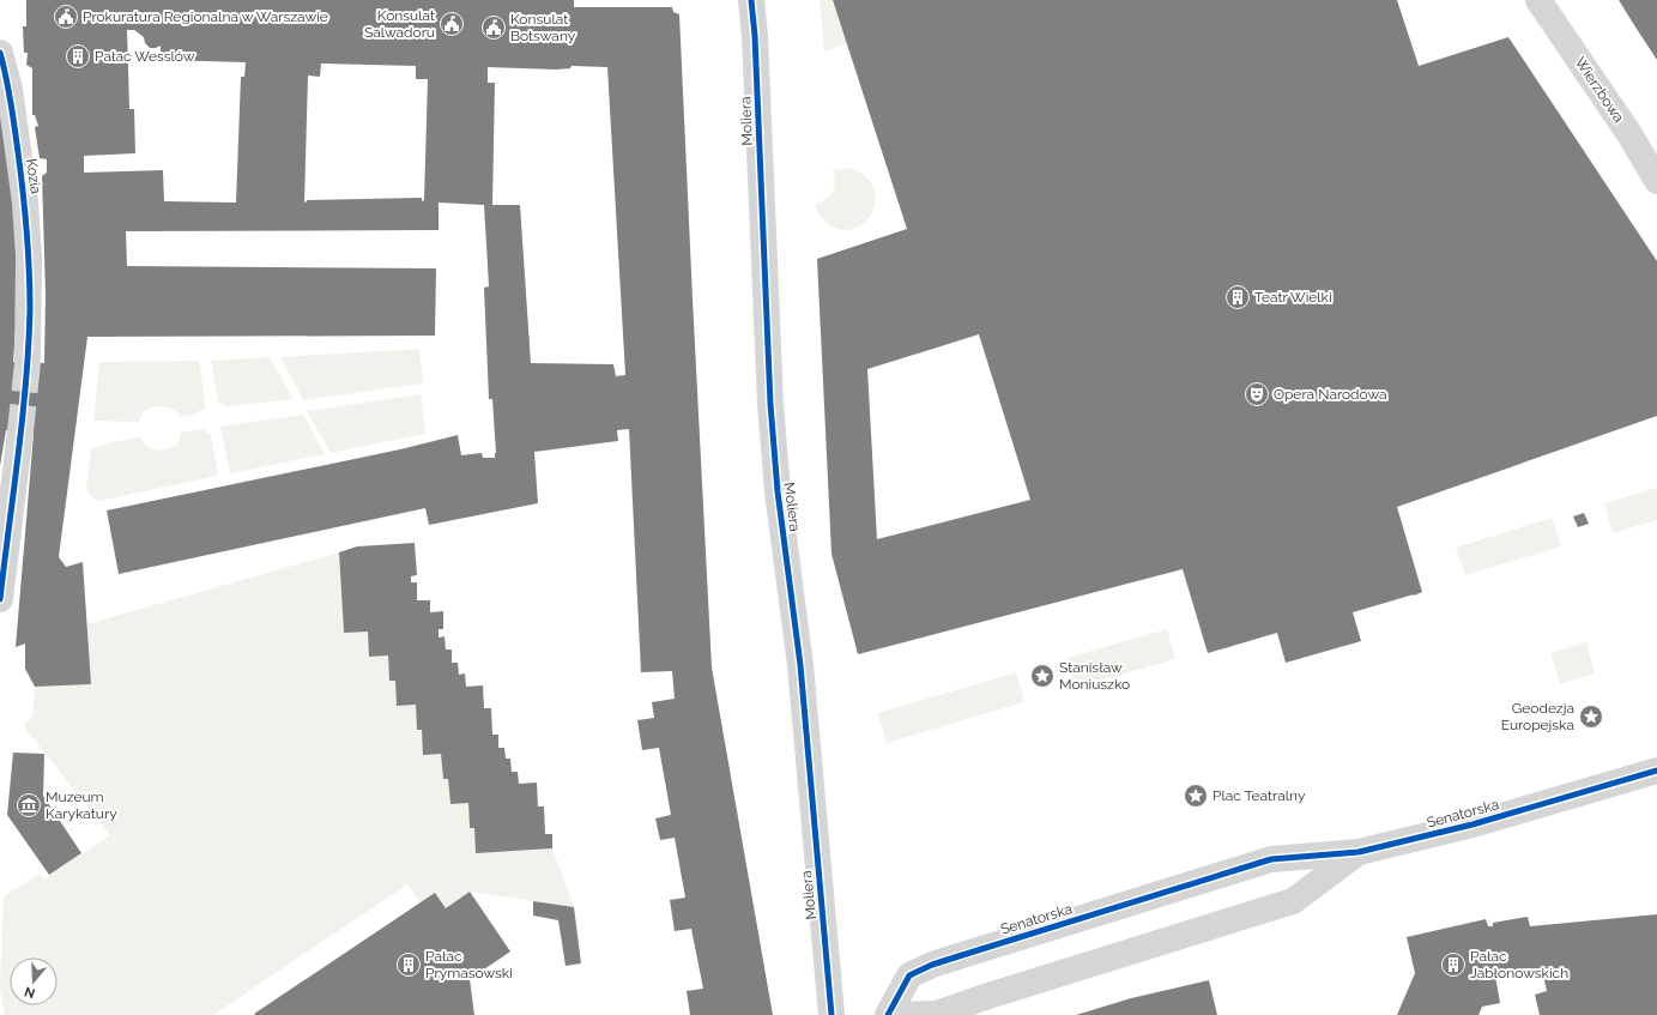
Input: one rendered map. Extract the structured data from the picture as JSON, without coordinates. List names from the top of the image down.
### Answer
{
  "streets": {
    "street": [
      "Wierzbowa",
      "Moliera",
      "Kozia",
      "Senatorska"
    ]
  },
  "places": {
    "public building": ["Prokuratura Regionalna w Warszawie", "Konsulat Salwadoru", "Konsulat Botswany"],
    "building": [
      "Pałac Wesslów",
      "Teatr Wielki",
      "Pałac Prymasowski",
      "Pałac Jabłonowskich"
    ],
    "theatre": ["Opera Narodowa"],
    "place": ["Stanisław Moniuszko", "Geodezja Europejska", "Plac Teatralny"],
    "museum": ["Muzeum Karykatury"]
  },
  "north": "bottom"
}
